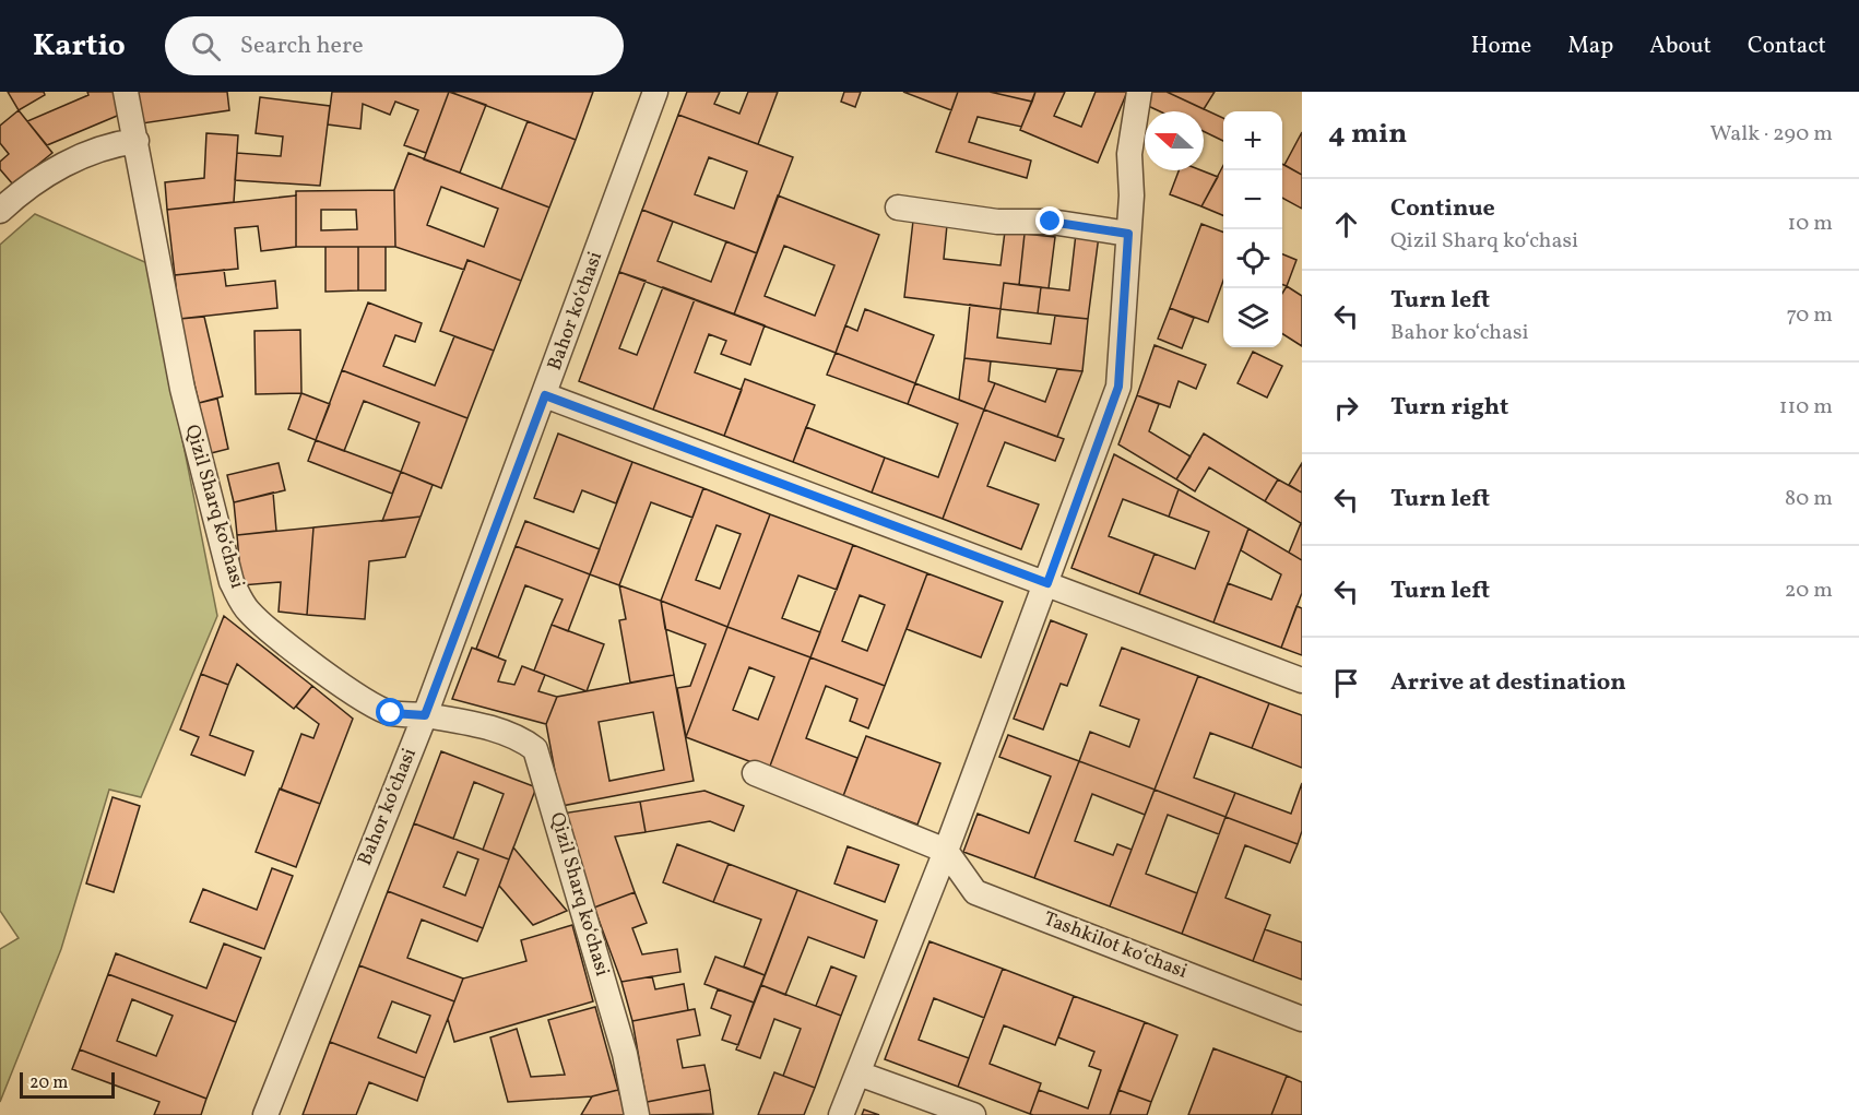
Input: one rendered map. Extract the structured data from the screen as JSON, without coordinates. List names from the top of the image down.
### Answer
{
  "streets": {
    "street": ["Bahor koʻchasi", "Qizil Sharq koʻchasi", "Tashkilot koʻchasi"]
  },
  "crossings": [
    ["Bahor koʻchasi", "Qizil Sharq koʻchasi"]
  ],
  "scale_bar": "20 m",
  "north": "left",
  "page": {
    "header": "Kartio",
    "search": "Search here",
    "nav": [
      "Home",
      "Map",
      "About",
      "Contact"
    ],
    "heading": ["4 min", "Walk · 290 m"],
    "map_buttons": ["+", "−"],
    "list": [
      ["Continue", "Qizil Sharq koʻchasi", "10 m"],
      ["Turn left", "Bahor koʻchasi", "70 m"],
      ["Turn right", "110 m"],
      ["Turn left", "80 m"],
      ["Turn left", "20 m"],
      "Arrive at destination"
    ],
    "scale": "20 m"
  }
}
